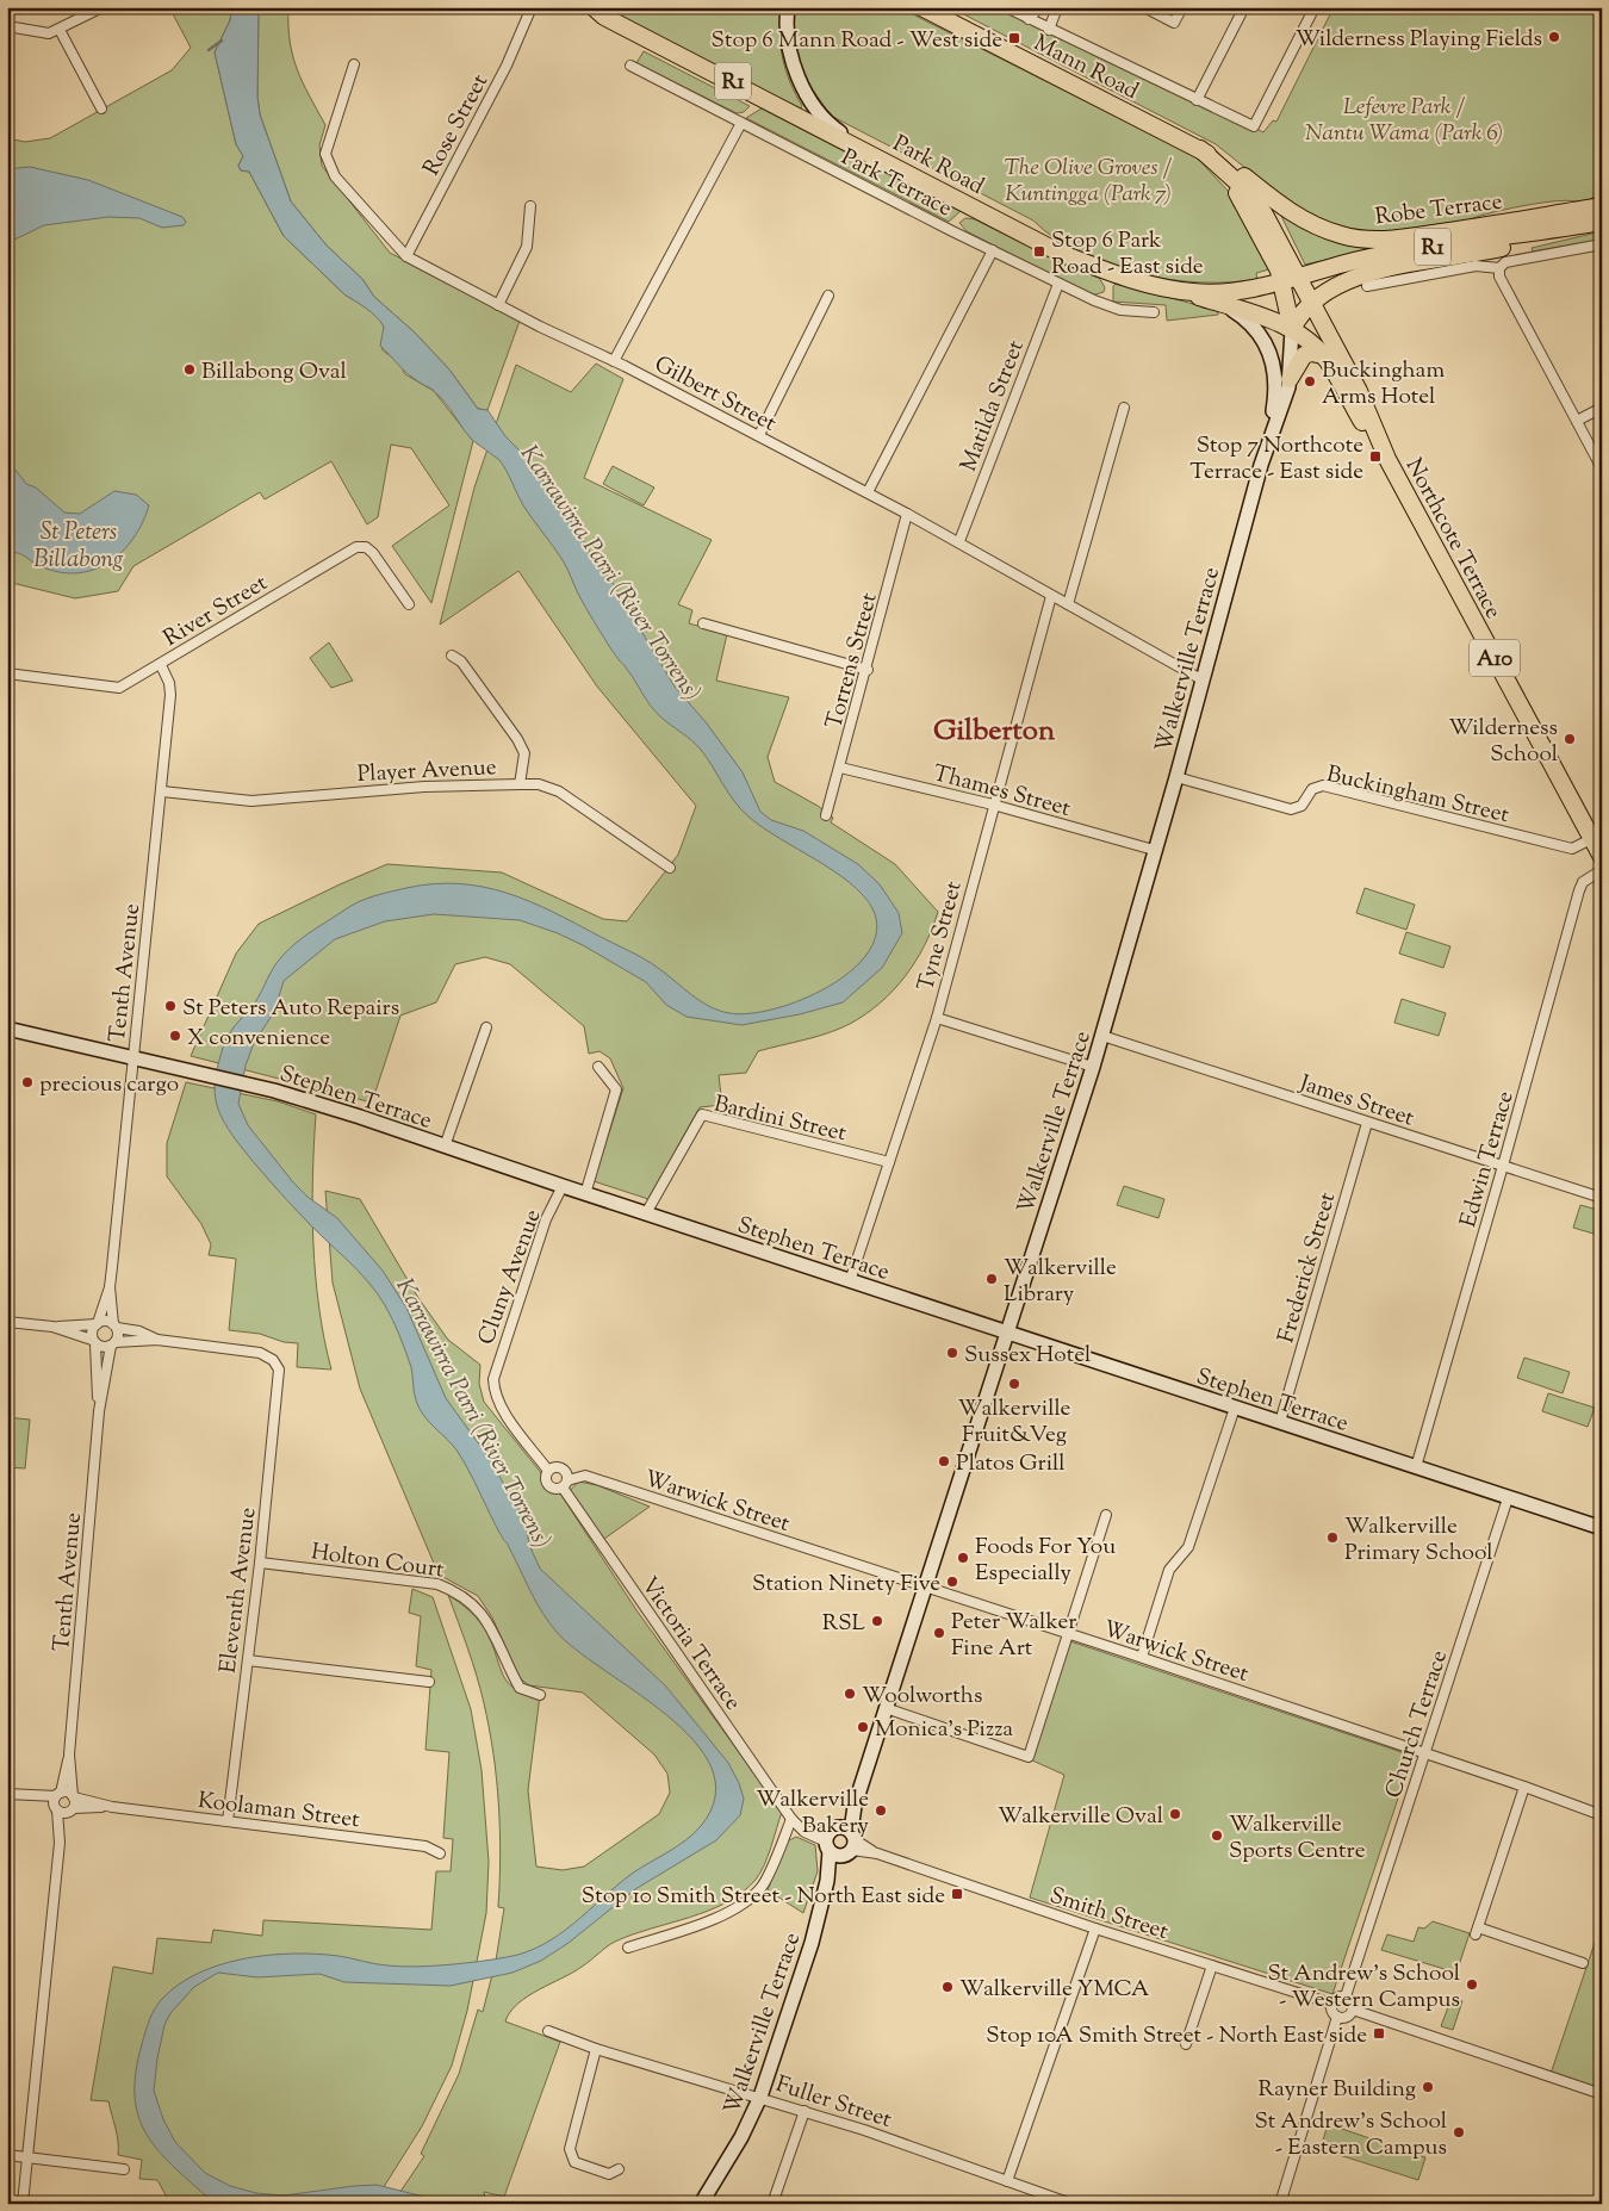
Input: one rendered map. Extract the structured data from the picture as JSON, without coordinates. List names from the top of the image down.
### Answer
{
  "streets": {
    "highway": [
      "Mann Road",
      "R1",
      "Park Road",
      "Robe Terrace",
      "Northcote Terrace",
      "A10"
    ],
    "street": [
      "Rose Street",
      "Park Terrace",
      "Gilbert Street",
      "Matilda Street",
      "River Street",
      "Walkerville Terrace",
      "Torrens Street",
      "Player Avenue",
      "Thames Street",
      "Buckingham Street",
      "Tyne Street",
      "Tenth Avenue",
      "Stephen Terrace",
      "James Street",
      "Bardini Street",
      "Edwin Terrace",
      "Frederick Street",
      "Cluny Avenue",
      "Warwick Street",
      "Holton Court",
      "Eleventh Avenue",
      "Victoria Terrace",
      "Church Terrace",
      "Koolaman Street",
      "Smith Street",
      "Fuller Street"
    ]
  },
  "crossings": [
    ["Mann Road", "Robe Terrace"],
    ["Mann Road", "Northcote Terrace"],
    ["R1", "Park Road"],
    ["R1", "Robe Terrace"],
    ["R1", "Northcote Terrace"],
    ["Rose Street", "Gilbert Street"],
    ["Park Road", "Northcote Terrace"],
    ["Park Terrace", "Matilda Street"],
    ["Robe Terrace", "Northcote Terrace"],
    ["Gilbert Street", "Matilda Street"],
    ["Gilbert Street", "Walkerville Terrace"],
    ["Gilbert Street", "Torrens Street"],
    ["Gilbert Street", "Tyne Street"],
    ["Northcote Terrace", "Walkerville Terrace"],
    ["Northcote Terrace", "Buckingham Street"],
    ["River Street", "Tenth Avenue"],
    ["Walkerville Terrace", "Thames Street"],
    ["Walkerville Terrace", "Buckingham Street"],
    ["Walkerville Terrace", "Stephen Terrace"],
    ["Walkerville Terrace", "James Street"],
    ["Walkerville Terrace", "Warwick Street"],
    ["Walkerville Terrace", "Victoria Terrace"],
    ["Walkerville Terrace", "Smith Street"],
    ["Walkerville Terrace", "Fuller Street"],
    ["Torrens Street", "Thames Street"],
    ["Player Avenue", "Tenth Avenue"],
    ["Thames Street", "Tyne Street"],
    ["Tyne Street", "Stephen Terrace"],
    ["Tyne Street", "Bardini Street"],
    ["Tenth Avenue", "Stephen Terrace"],
    ["Tenth Avenue", "Koolaman Street"],
    ["Stephen Terrace", "Bardini Street"],
    ["Stephen Terrace", "Edwin Terrace"],
    ["Stephen Terrace", "Frederick Street"],
    ["Stephen Terrace", "Cluny Avenue"],
    ["Stephen Terrace", "Church Terrace"],
    ["James Street", "Edwin Terrace"],
    ["James Street", "Frederick Street"],
    ["Cluny Avenue", "Warwick Street"],
    ["Cluny Avenue", "Victoria Terrace"],
    ["Warwick Street", "Victoria Terrace"],
    ["Warwick Street", "Church Terrace"],
    ["Holton Court", "Eleventh Avenue"],
    ["Eleventh Avenue", "Koolaman Street"],
    ["Victoria Terrace", "Smith Street"],
    ["Church Terrace", "Smith Street"]
  ],
  "districts": ["Gilberton"],
  "water": ["St Peters Billabong", "Karrawirra Parri (River Torrens)"],
  "parks": ["Lefevre Park / Nantu Wama (Park 6)", "The Olive Groves / Kuntingga (Park 7)"],
  "places": {
    "other": [
      "Wilderness Playing Fields",
      "Billabong Oval",
      "Buckingham Arms Hotel",
      "Wilderness School",
      "St Peters Auto Repairs",
      "X convenience",
      "precious cargo",
      "Walkerville Library",
      "Sussex Hotel",
      "Walkerville Fruit&Veg",
      "Platos Grill",
      "Walkerville Primary School",
      "Foods For You Especially",
      "Station Ninety Five",
      "RSL",
      "Peter Walker Fine Art",
      "Woolworths",
      "Monica's Pizza",
      "Walkerville Bakery",
      "Walkerville Oval",
      "Walkerville Sports Centre",
      "St Andrew's School - Western Campus",
      "Walkerville YMCA",
      "Rayner Building",
      "St Andrew's School - Eastern Campus"
    ],
    "transit": [
      "Stop 6 Mann Road - West side",
      "Stop 6 Park Road - East side",
      "Stop 7 Northcote Terrace - East side",
      "Stop 10 Smith Street - North East side",
      "Stop 10A Smith Street - North East side"
    ]
  }
}
